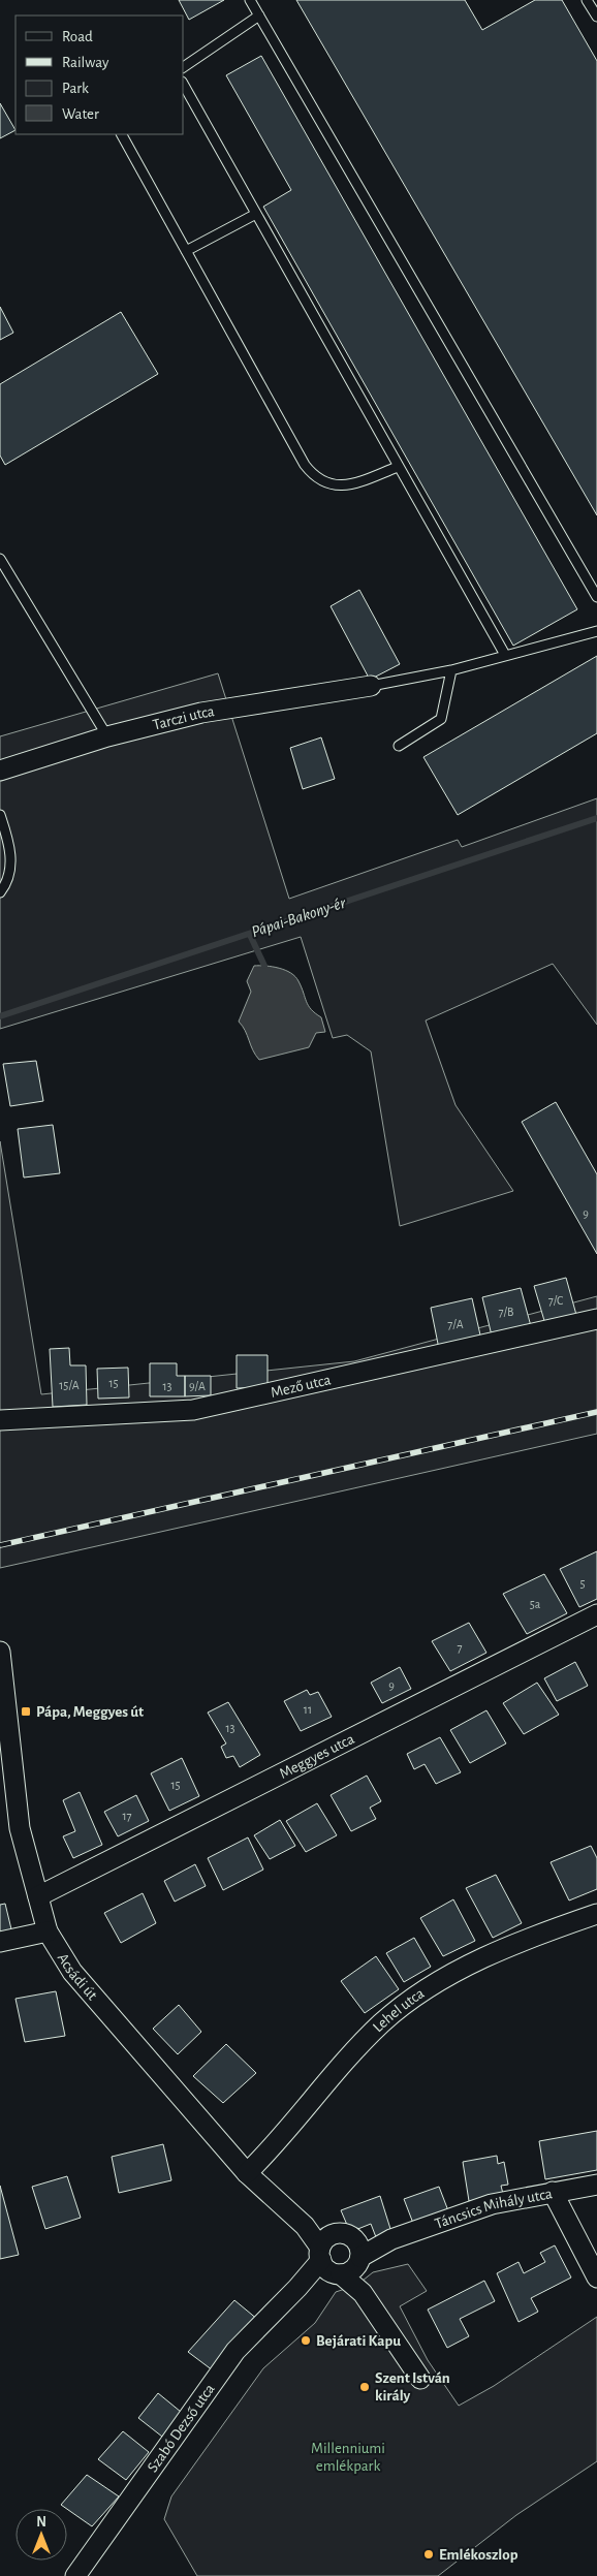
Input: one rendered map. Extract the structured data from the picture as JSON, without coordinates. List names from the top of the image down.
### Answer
{
  "streets": {
    "street": [
      "Tarczi utca",
      "Mező utca",
      "Meggyes utca",
      "Acsádi út",
      "Lehel utca",
      "Táncsics Mihály utca",
      "Szabó Dezső utca"
    ]
  },
  "crossings": [
    ["Meggyes utca", "Acsádi út"],
    ["Acsádi út", "Lehel utca"],
    ["Acsádi út", "Táncsics Mihály utca"],
    ["Acsádi út", "Szabó Dezső utca"],
    ["Táncsics Mihály utca", "Szabó Dezső utca"]
  ],
  "water": ["Pápai-Bakony-ér"],
  "parks": ["Millenniumi emlékpark"],
  "places": {
    "transit": ["Pápa, Meggyes út"],
    "other": ["Bejárati Kapu", "Szent István király", "Emlékoszlop"]
  },
  "house_numbers": [
    "9",
    "7/C",
    "7/B",
    "7/A",
    "15",
    "15/A",
    "13",
    "9/A",
    "5",
    "5a",
    "7",
    "9",
    "11",
    "13",
    "15",
    "17"
  ],
  "legend": [
    "Road",
    "Railway",
    "Park",
    "Water"
  ],
  "north": "top"
}
